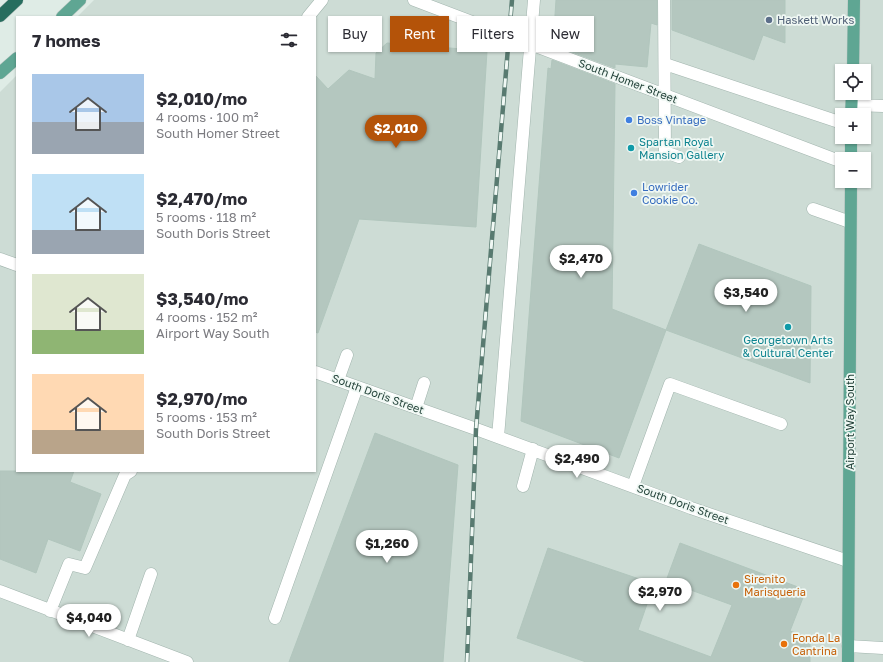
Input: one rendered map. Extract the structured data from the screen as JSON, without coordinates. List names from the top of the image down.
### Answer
{
  "streets": {
    "main road": ["Airport Way South"],
    "street": ["South Homer Street", "South Doris Street"]
  },
  "crossings": [
    ["South Doris Street", "Airport Way South"]
  ],
  "places": [
    "Haskett Works",
    "Boss Vintage",
    "Spartan Royal Mansion Gallery",
    "Lowrider Cookie Co.",
    "Georgetown Arts & Cultural Center",
    "Sirenito Marisqueria",
    "Fonda La Cantrina"
  ],
  "page": {
    "chip": [
      "Buy",
      "Rent",
      "Filters",
      "New"
    ],
    "heading": "7 homes",
    "map_buttons": ["+", "−"],
    "list": [
      {
        "name": "$2,010/mo",
        "note": "4 rooms · 100 m² · South Homer Street"
      },
      {
        "name": "$2,470/mo",
        "note": "5 rooms · 118 m² · South Doris Street"
      },
      {
        "name": "$3,540/mo",
        "note": "4 rooms · 152 m² · Airport Way South"
      },
      {
        "name": "$2,970/mo",
        "note": "5 rooms · 153 m² · South Doris Street"
      }
    ],
    "price": [
      "$2,010",
      "$2,470",
      "$3,540",
      "$2,490",
      "$1,260",
      "$2,970",
      "$4,040"
    ]
  }
}
